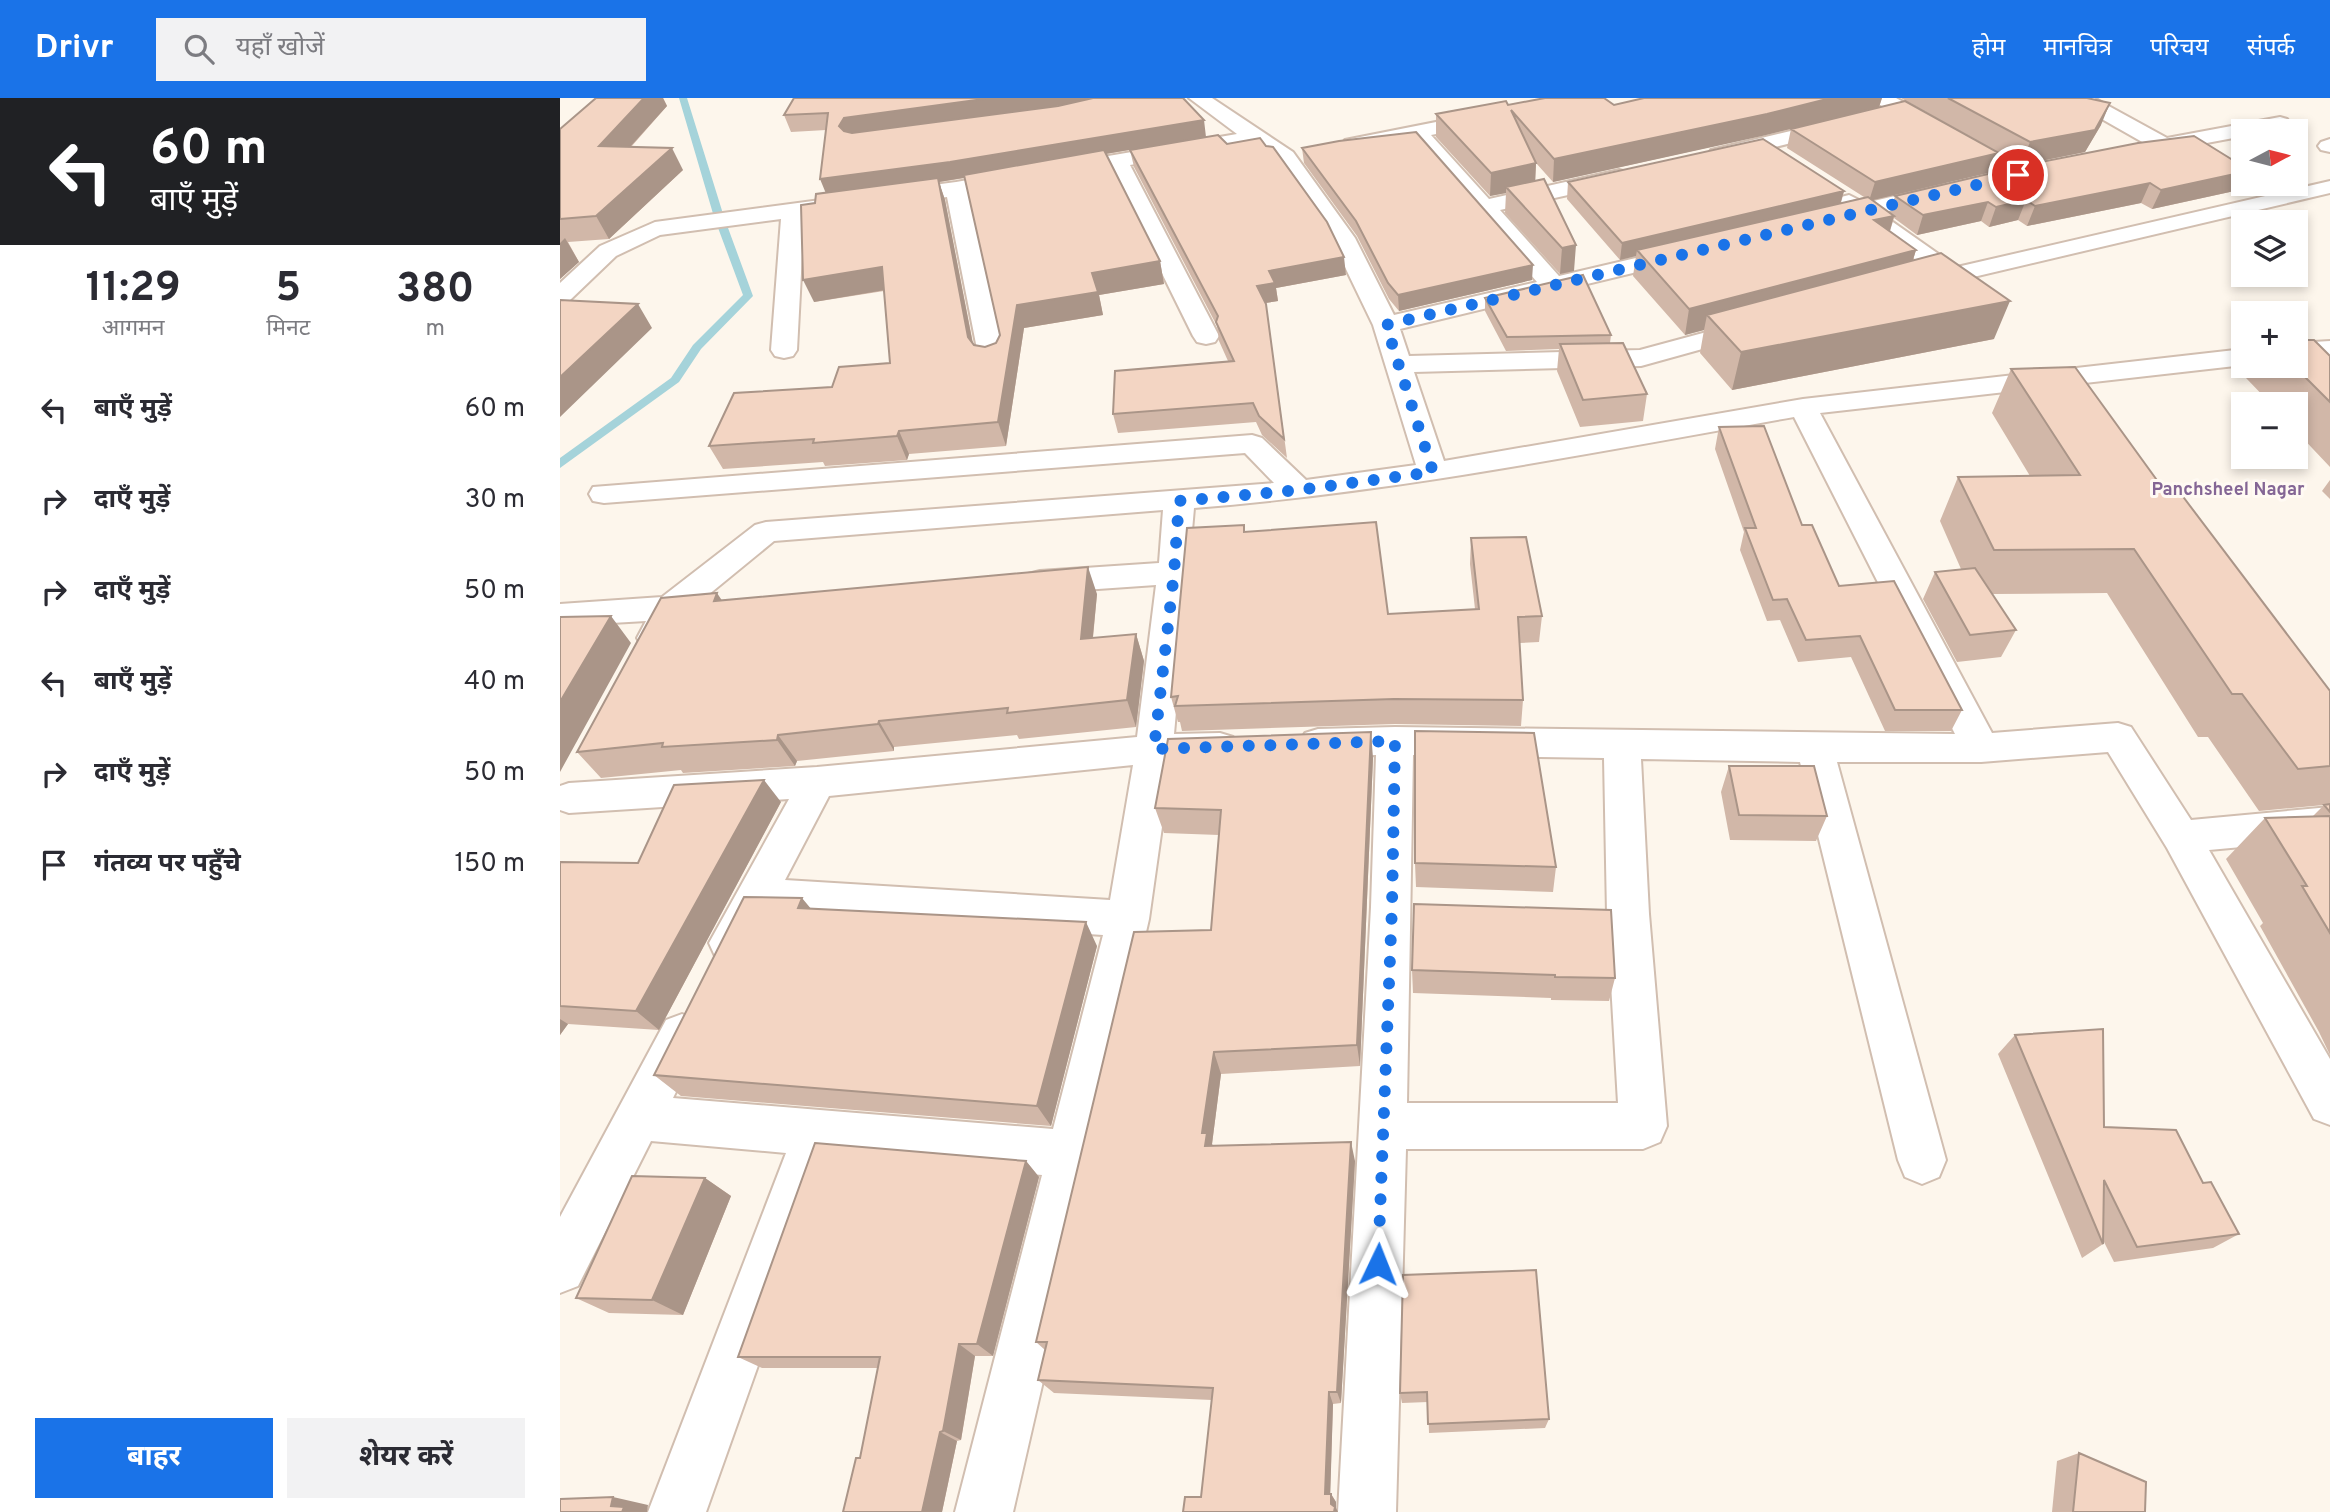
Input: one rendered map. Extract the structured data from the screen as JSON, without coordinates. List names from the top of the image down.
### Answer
{
  "districts": ["Panchsheel Nagar"],
  "north": "right",
  "page": {
    "header": "Drivr",
    "search": "यहाँ खोजें",
    "nav": [
      "होम",
      "मानचित्र",
      "परिचय",
      "संपर्क"
    ],
    "turn": ["60 m", "बाएँ मुड़ें"],
    "map_buttons": ["+", "−"],
    "eta": [
      "11:29",
      "आगमन",
      "5",
      "मिनट",
      "380",
      "m"
    ],
    "list": [
      {
        "name": "बाएँ मुड़ें",
        "value": "60 m"
      },
      {
        "name": "दाएँ मुड़ें",
        "value": "30 m"
      },
      {
        "name": "दाएँ मुड़ें",
        "value": "50 m"
      },
      {
        "name": "बाएँ मुड़ें",
        "value": "40 m"
      },
      {
        "name": "दाएँ मुड़ें",
        "value": "50 m"
      },
      {
        "name": "गंतव्य पर पहुँचे",
        "value": "150 m"
      }
    ],
    "buttons": ["बाहर", "शेयर करें"]
  }
}
